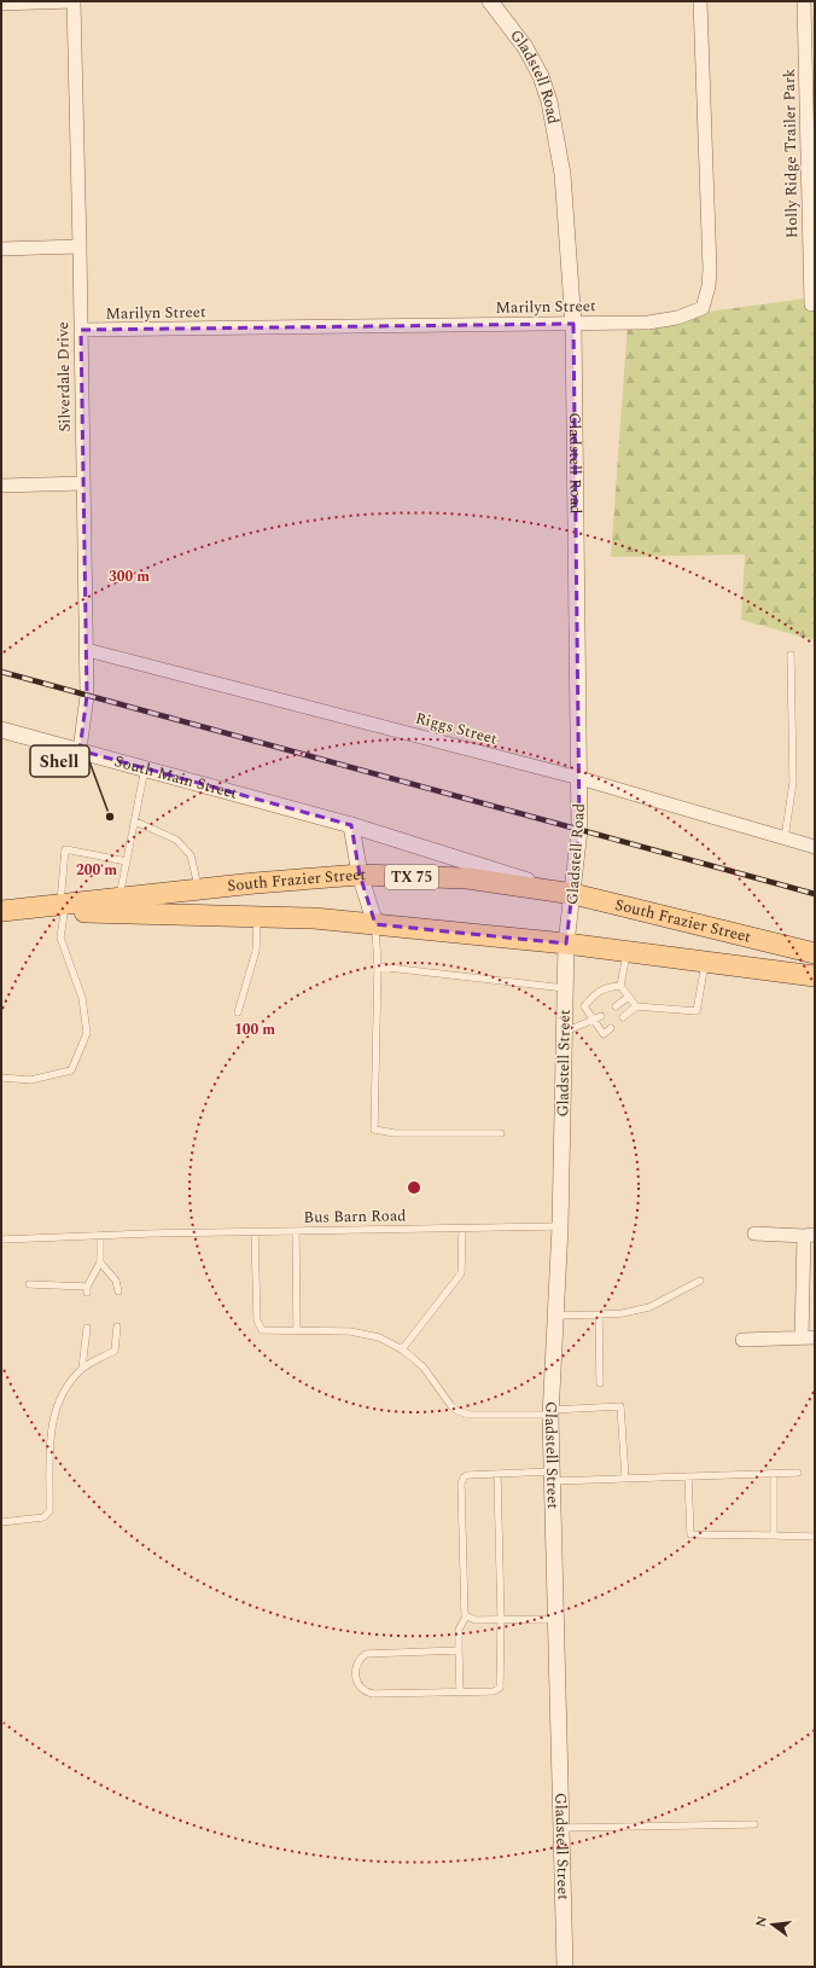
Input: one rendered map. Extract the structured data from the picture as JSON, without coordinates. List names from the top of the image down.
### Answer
{
  "streets": {
    "main road": ["TX 75", "South Frazier Street"],
    "street": [
      "Gladstell Road",
      "Holly Ridge Trailer Park",
      "Marilyn Street",
      "Silverdale Drive",
      "Riggs Street",
      "South Main Street",
      "Gladstell Street"
    ],
    "lane": ["Bus Barn Road"]
  },
  "crossings": [
    ["Gladstell Road", "Marilyn Street"],
    ["Gladstell Road", "Riggs Street"],
    ["Gladstell Road", "South Main Street"],
    ["Gladstell Road", "South Frazier Street"],
    ["Gladstell Road", "Gladstell Street"],
    ["Marilyn Street", "Silverdale Drive"],
    ["Silverdale Drive", "Riggs Street"],
    ["Silverdale Drive", "South Main Street"],
    ["South Main Street", "South Frazier Street"],
    ["South Frazier Street", "Gladstell Street"],
    ["Gladstell Street", "Bus Barn Road"]
  ],
  "places": ["Shell"],
  "north": "left",
  "rings": ["300 m", "200 m", "100 m"]
}
